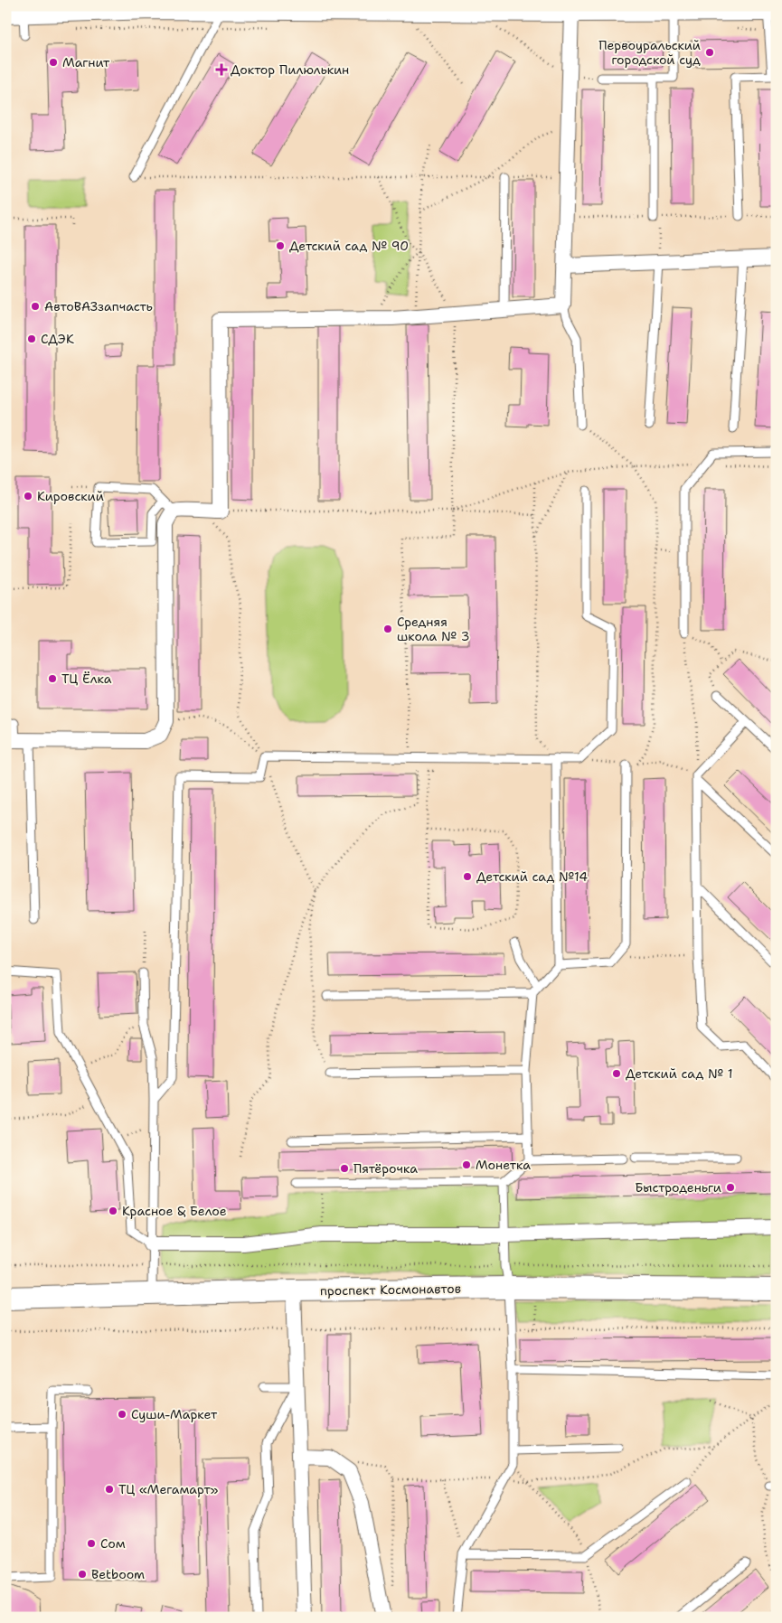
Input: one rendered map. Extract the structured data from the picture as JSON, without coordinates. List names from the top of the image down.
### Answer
{
  "streets": {
    "main road": ["проспект Космонавтов"]
  },
  "places": {
    "other": [
      "Первоуральский городской суд",
      "Магнит",
      "Детский сад № 90",
      "АвтоВАЗзапчасть",
      "СДЭК",
      "Кировский",
      "Средняя школа № 3",
      "ТЦ Ёлка",
      "Детский сад №14",
      "Детский сад № 1",
      "Монетка",
      "Пятёрочка",
      "Быстроденьги",
      "Красное & Белое",
      "Суши-Маркет",
      "ТЦ «Мегамарт»",
      "Сом",
      "Betboom"
    ],
    "health": ["Доктор Пилюлькин"]
  }
}
